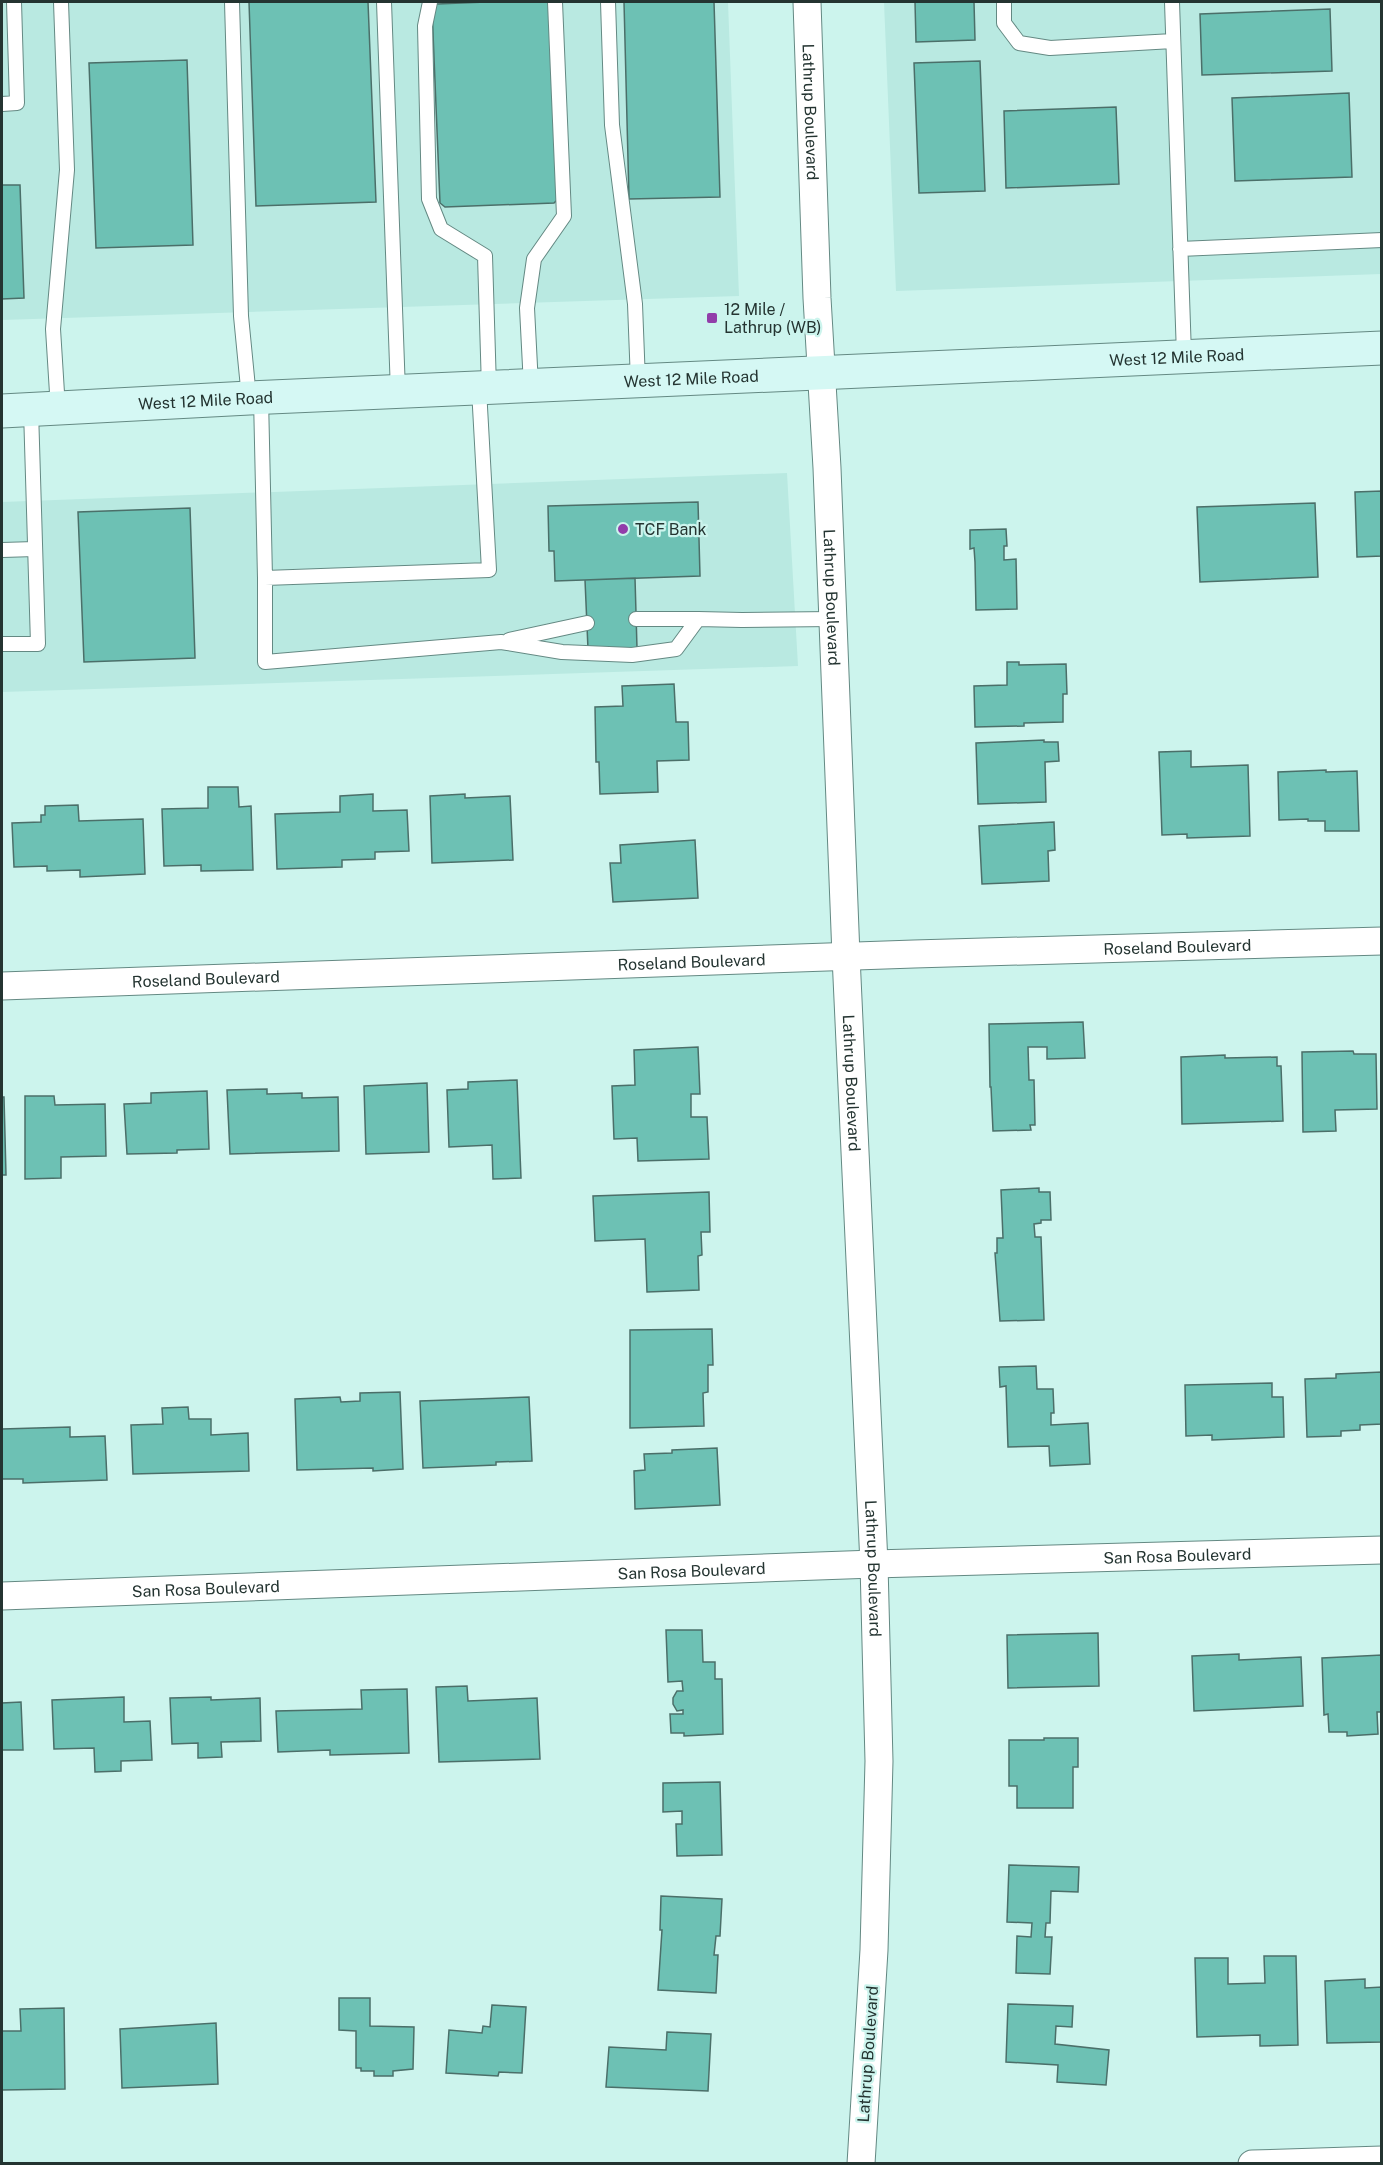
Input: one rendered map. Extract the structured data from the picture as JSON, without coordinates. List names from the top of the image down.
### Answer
{
  "streets": {
    "main road": ["West 12 Mile Road"],
    "street": ["Lathrup Boulevard", "Roseland Boulevard", "San Rosa Boulevard"]
  },
  "crossings": [
    ["Lathrup Boulevard", "West 12 Mile Road"],
    ["Lathrup Boulevard", "Roseland Boulevard"],
    ["Lathrup Boulevard", "San Rosa Boulevard"]
  ],
  "places": {
    "transit": ["12 Mile / Lathrup (WB)"],
    "other": ["TCF Bank"]
  }
}
